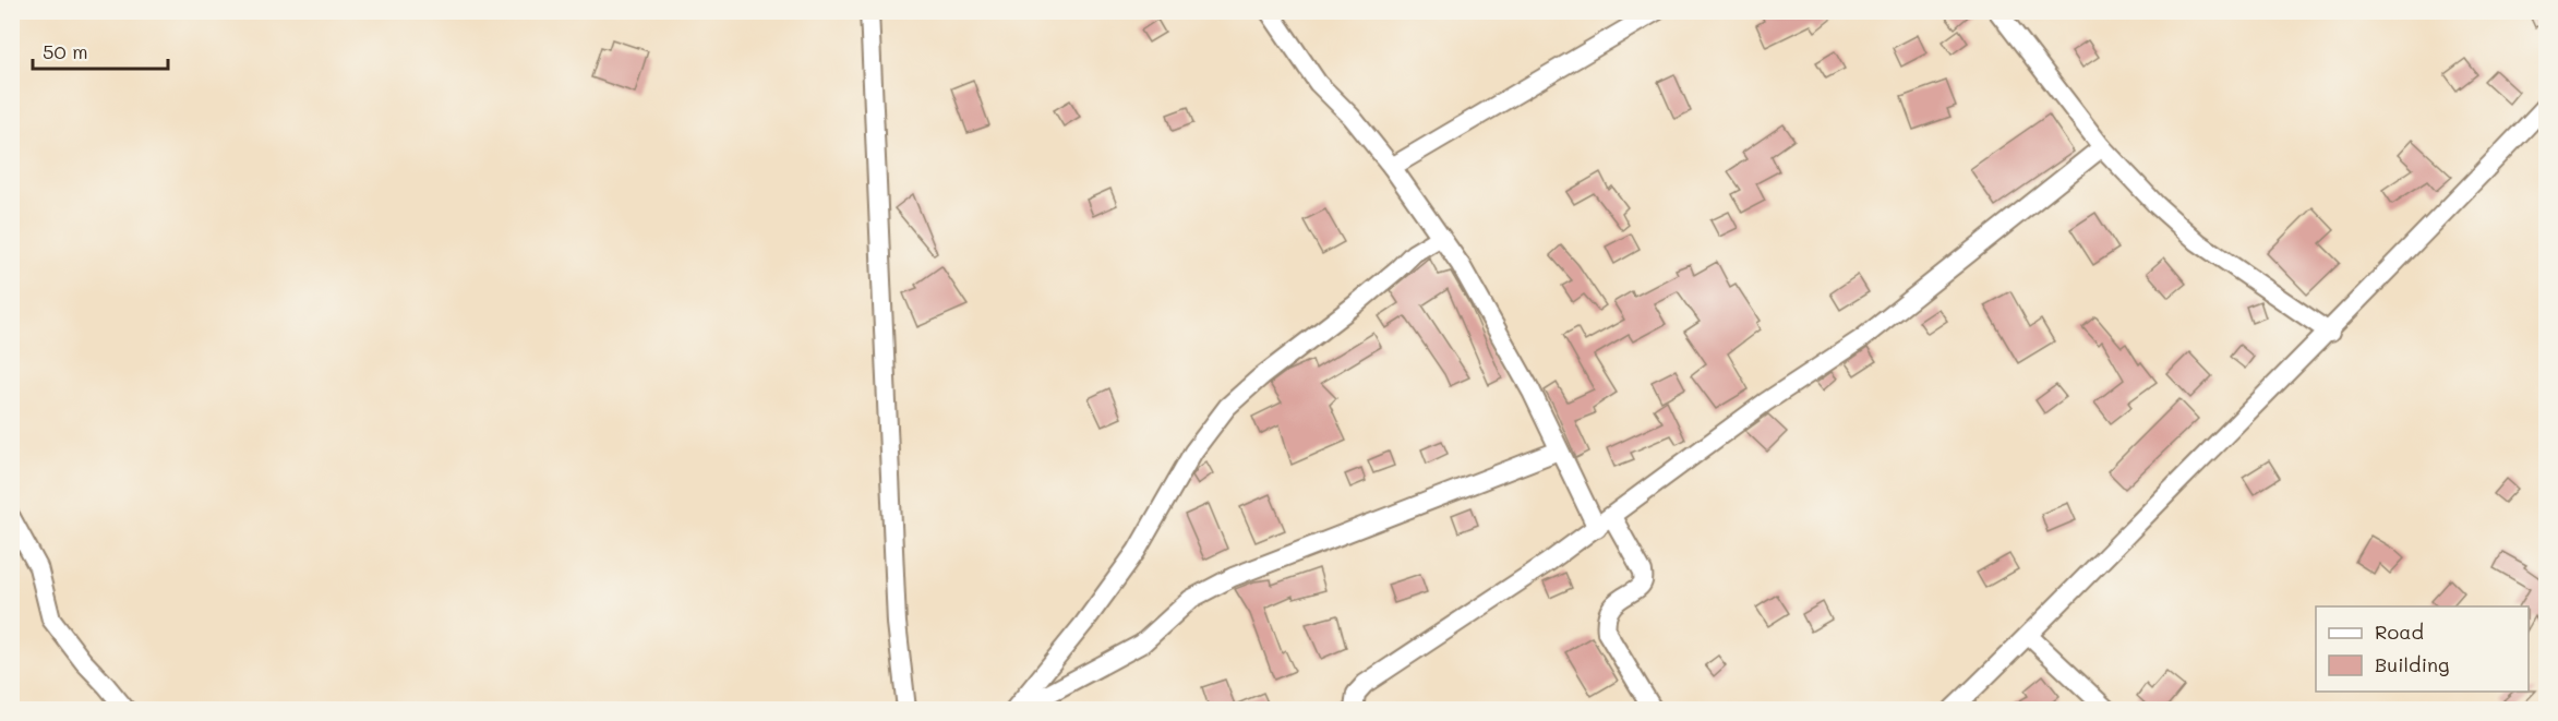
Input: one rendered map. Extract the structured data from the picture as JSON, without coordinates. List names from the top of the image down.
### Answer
{
  "legend": ["Road", "Building"],
  "scale_bar": "50 m"
}
